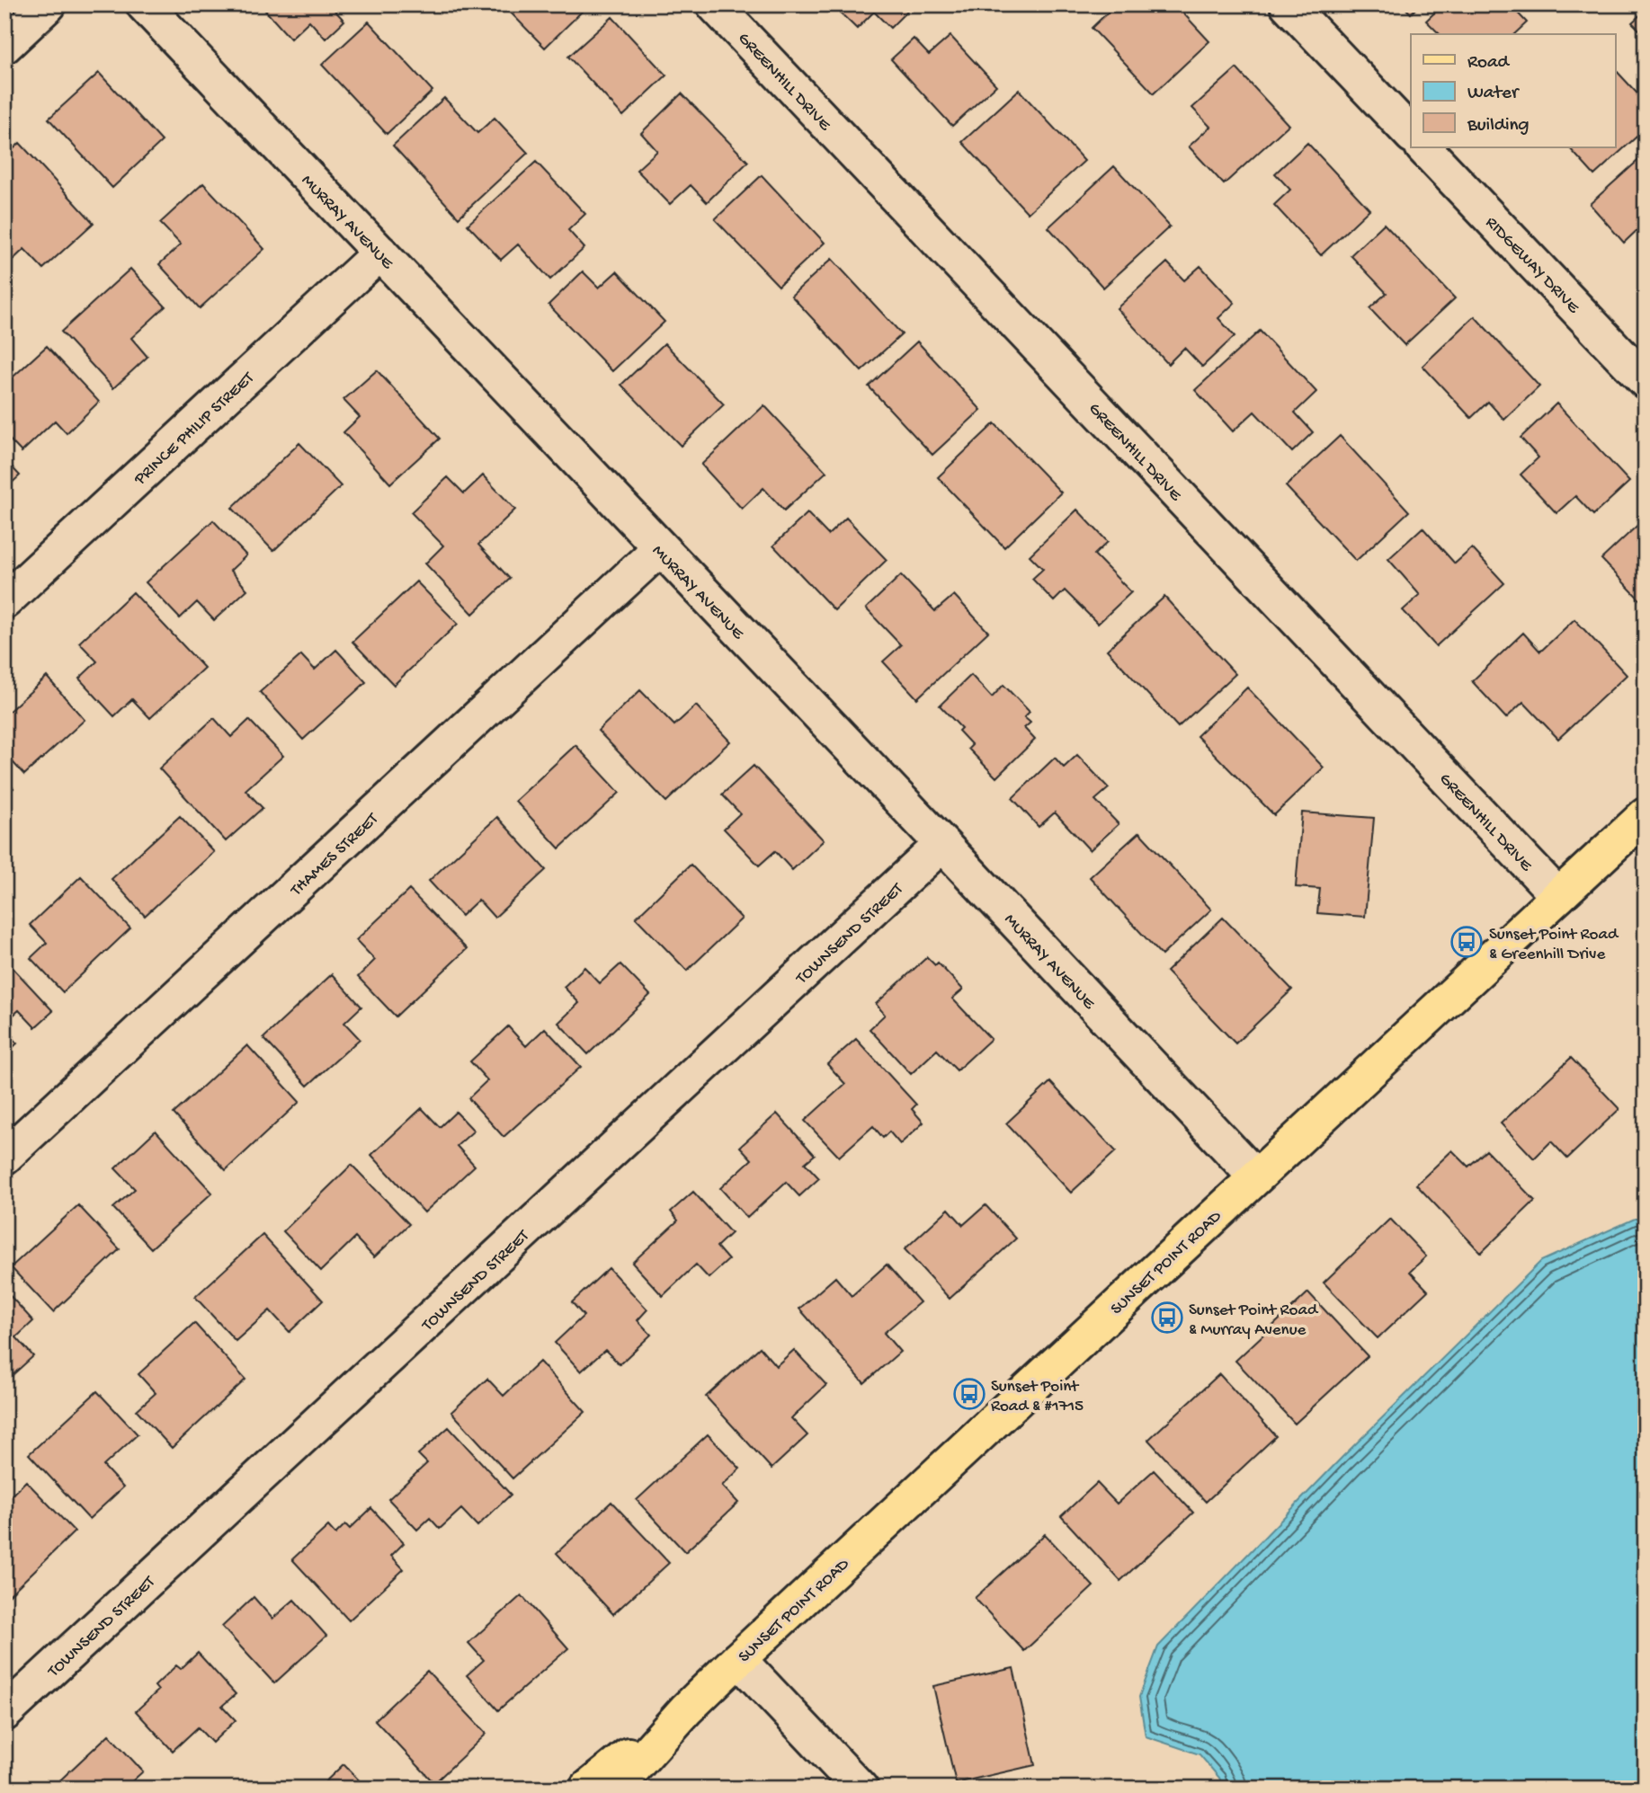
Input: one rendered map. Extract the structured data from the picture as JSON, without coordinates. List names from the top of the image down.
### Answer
{
  "streets": {
    "main road": ["SUNSET POINT ROAD"],
    "street": [
      "GREENHILL DRIVE",
      "MURRAY AVENUE",
      "RIDGEWAY DRIVE",
      "PRINCE PHILIP STREET",
      "THAMES STREET",
      "TOWNSEND STREET"
    ]
  },
  "crossings": [
    ["GREENHILL DRIVE", "SUNSET POINT ROAD"],
    ["MURRAY AVENUE", "PRINCE PHILIP STREET"],
    ["MURRAY AVENUE", "THAMES STREET"],
    ["MURRAY AVENUE", "TOWNSEND STREET"],
    ["MURRAY AVENUE", "SUNSET POINT ROAD"]
  ],
  "places": {
    "bus stop": ["Sunset Point Road & Greenhill Drive", "Sunset Point Road & Murray Avenue", "Sunset Point Road & #1715"]
  },
  "legend": ["Road", "Water", "Building"]
}
